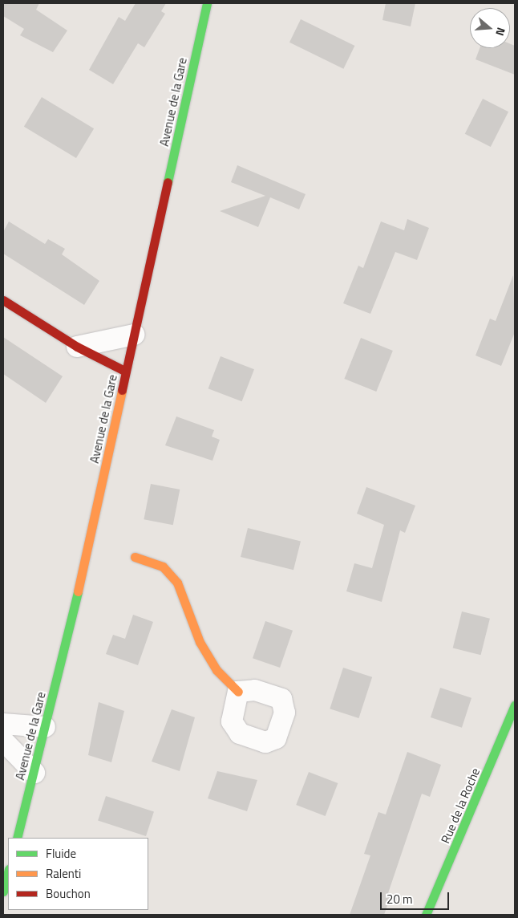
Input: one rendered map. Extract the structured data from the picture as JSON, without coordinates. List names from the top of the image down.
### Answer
{
  "streets": {
    "street": ["Avenue de la Gare", "Rue de la Roche"]
  },
  "legend": ["Fluide", "Ralenti", "Bouchon"],
  "scale_bar": "20 m",
  "north": "right"
}
